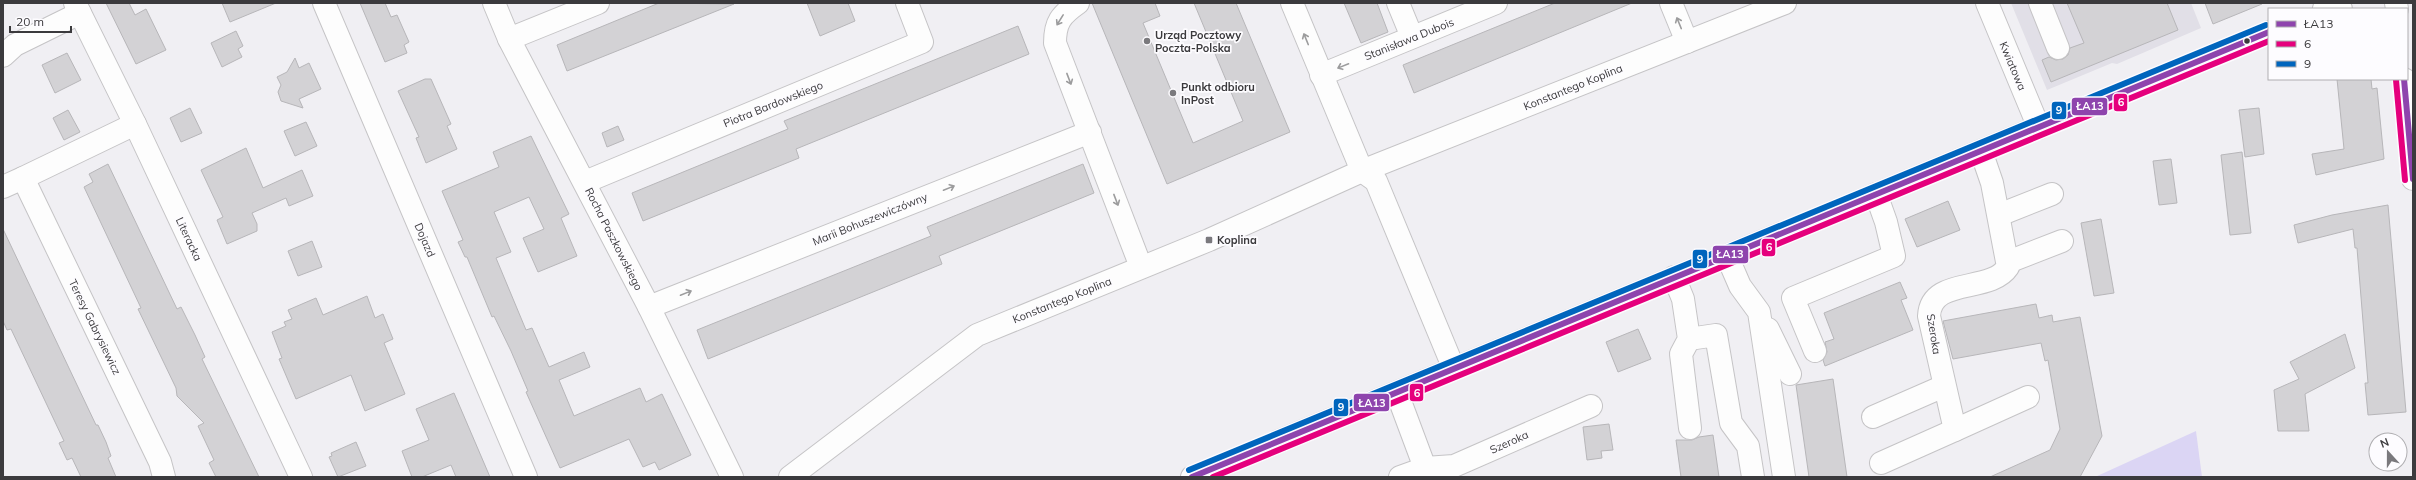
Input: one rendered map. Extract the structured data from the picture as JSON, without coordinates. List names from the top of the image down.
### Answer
{
  "streets": {
    "street": [
      "Stanisława Dubois",
      "Kwiatowa",
      "Konstantego Koplina",
      "Piotra Bardowskiego",
      "Marii Bohuszewiczówny",
      "Literacka",
      "Rocha Paszkowskiego",
      "Dojazd",
      "Teresy Gabrysiewicz",
      "Szeroka"
    ]
  },
  "crossings": [
    ["Piotra Bardowskiego", "Rocha Paszkowskiego"],
    ["Marii Bohuszewiczówny", "Rocha Paszkowskiego"]
  ],
  "one_way": ["Stanisława Dubois", "Marii Bohuszewiczówny"],
  "places": {
    "other": ["Urząd Pocztowy Poczta-Polska", "Punkt odbioru InPost"],
    "transit": ["Koplina"]
  },
  "lines": ["transit line 9", "transit line ŁA13", "transit line 6"],
  "legend": ["ŁA13", "6", "9"],
  "scale_bar": "20 m",
  "north": "top"
}
